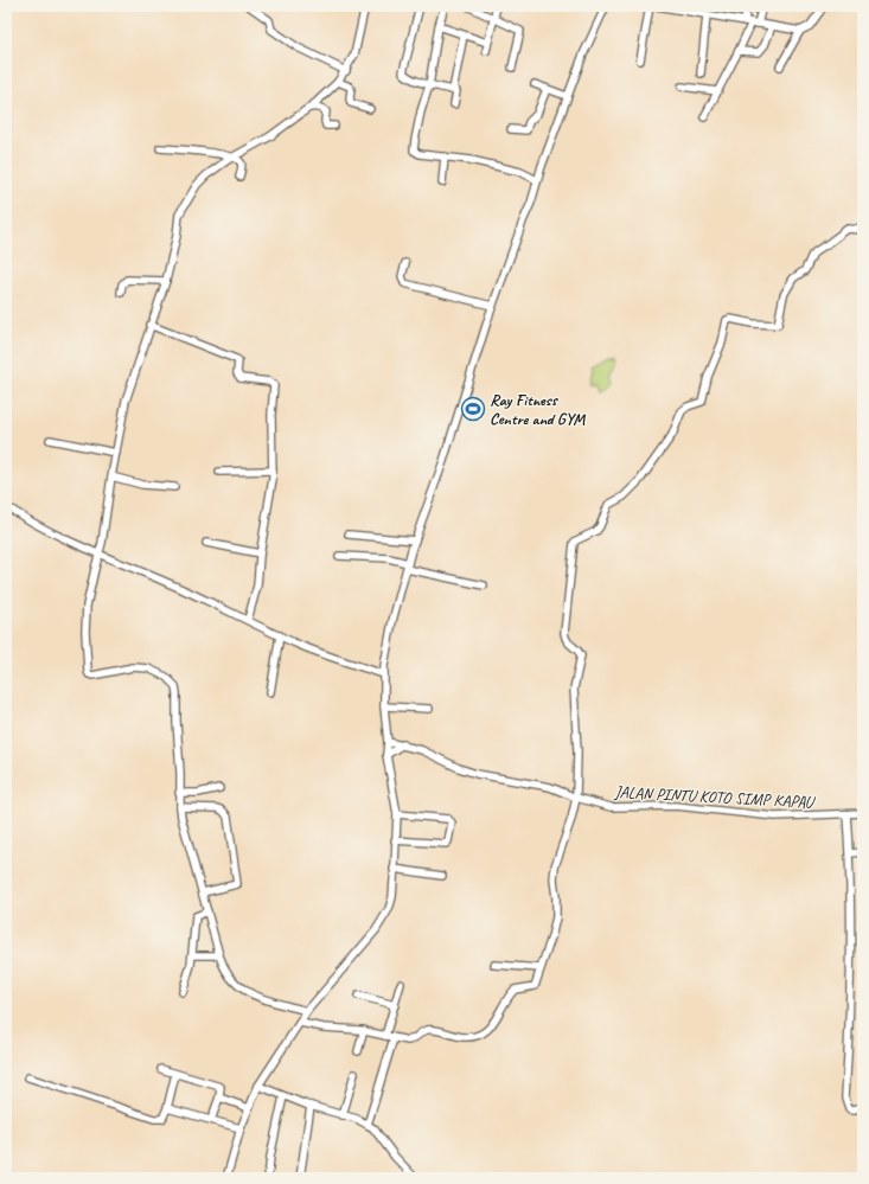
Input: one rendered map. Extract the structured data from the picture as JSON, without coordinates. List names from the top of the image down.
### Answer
{
  "streets": {
    "street": ["JALAN PINTU KOTO SIMP KAPAU"]
  },
  "places": {
    "sports": ["Ray Fitness Centre and GYM"]
  }
}
